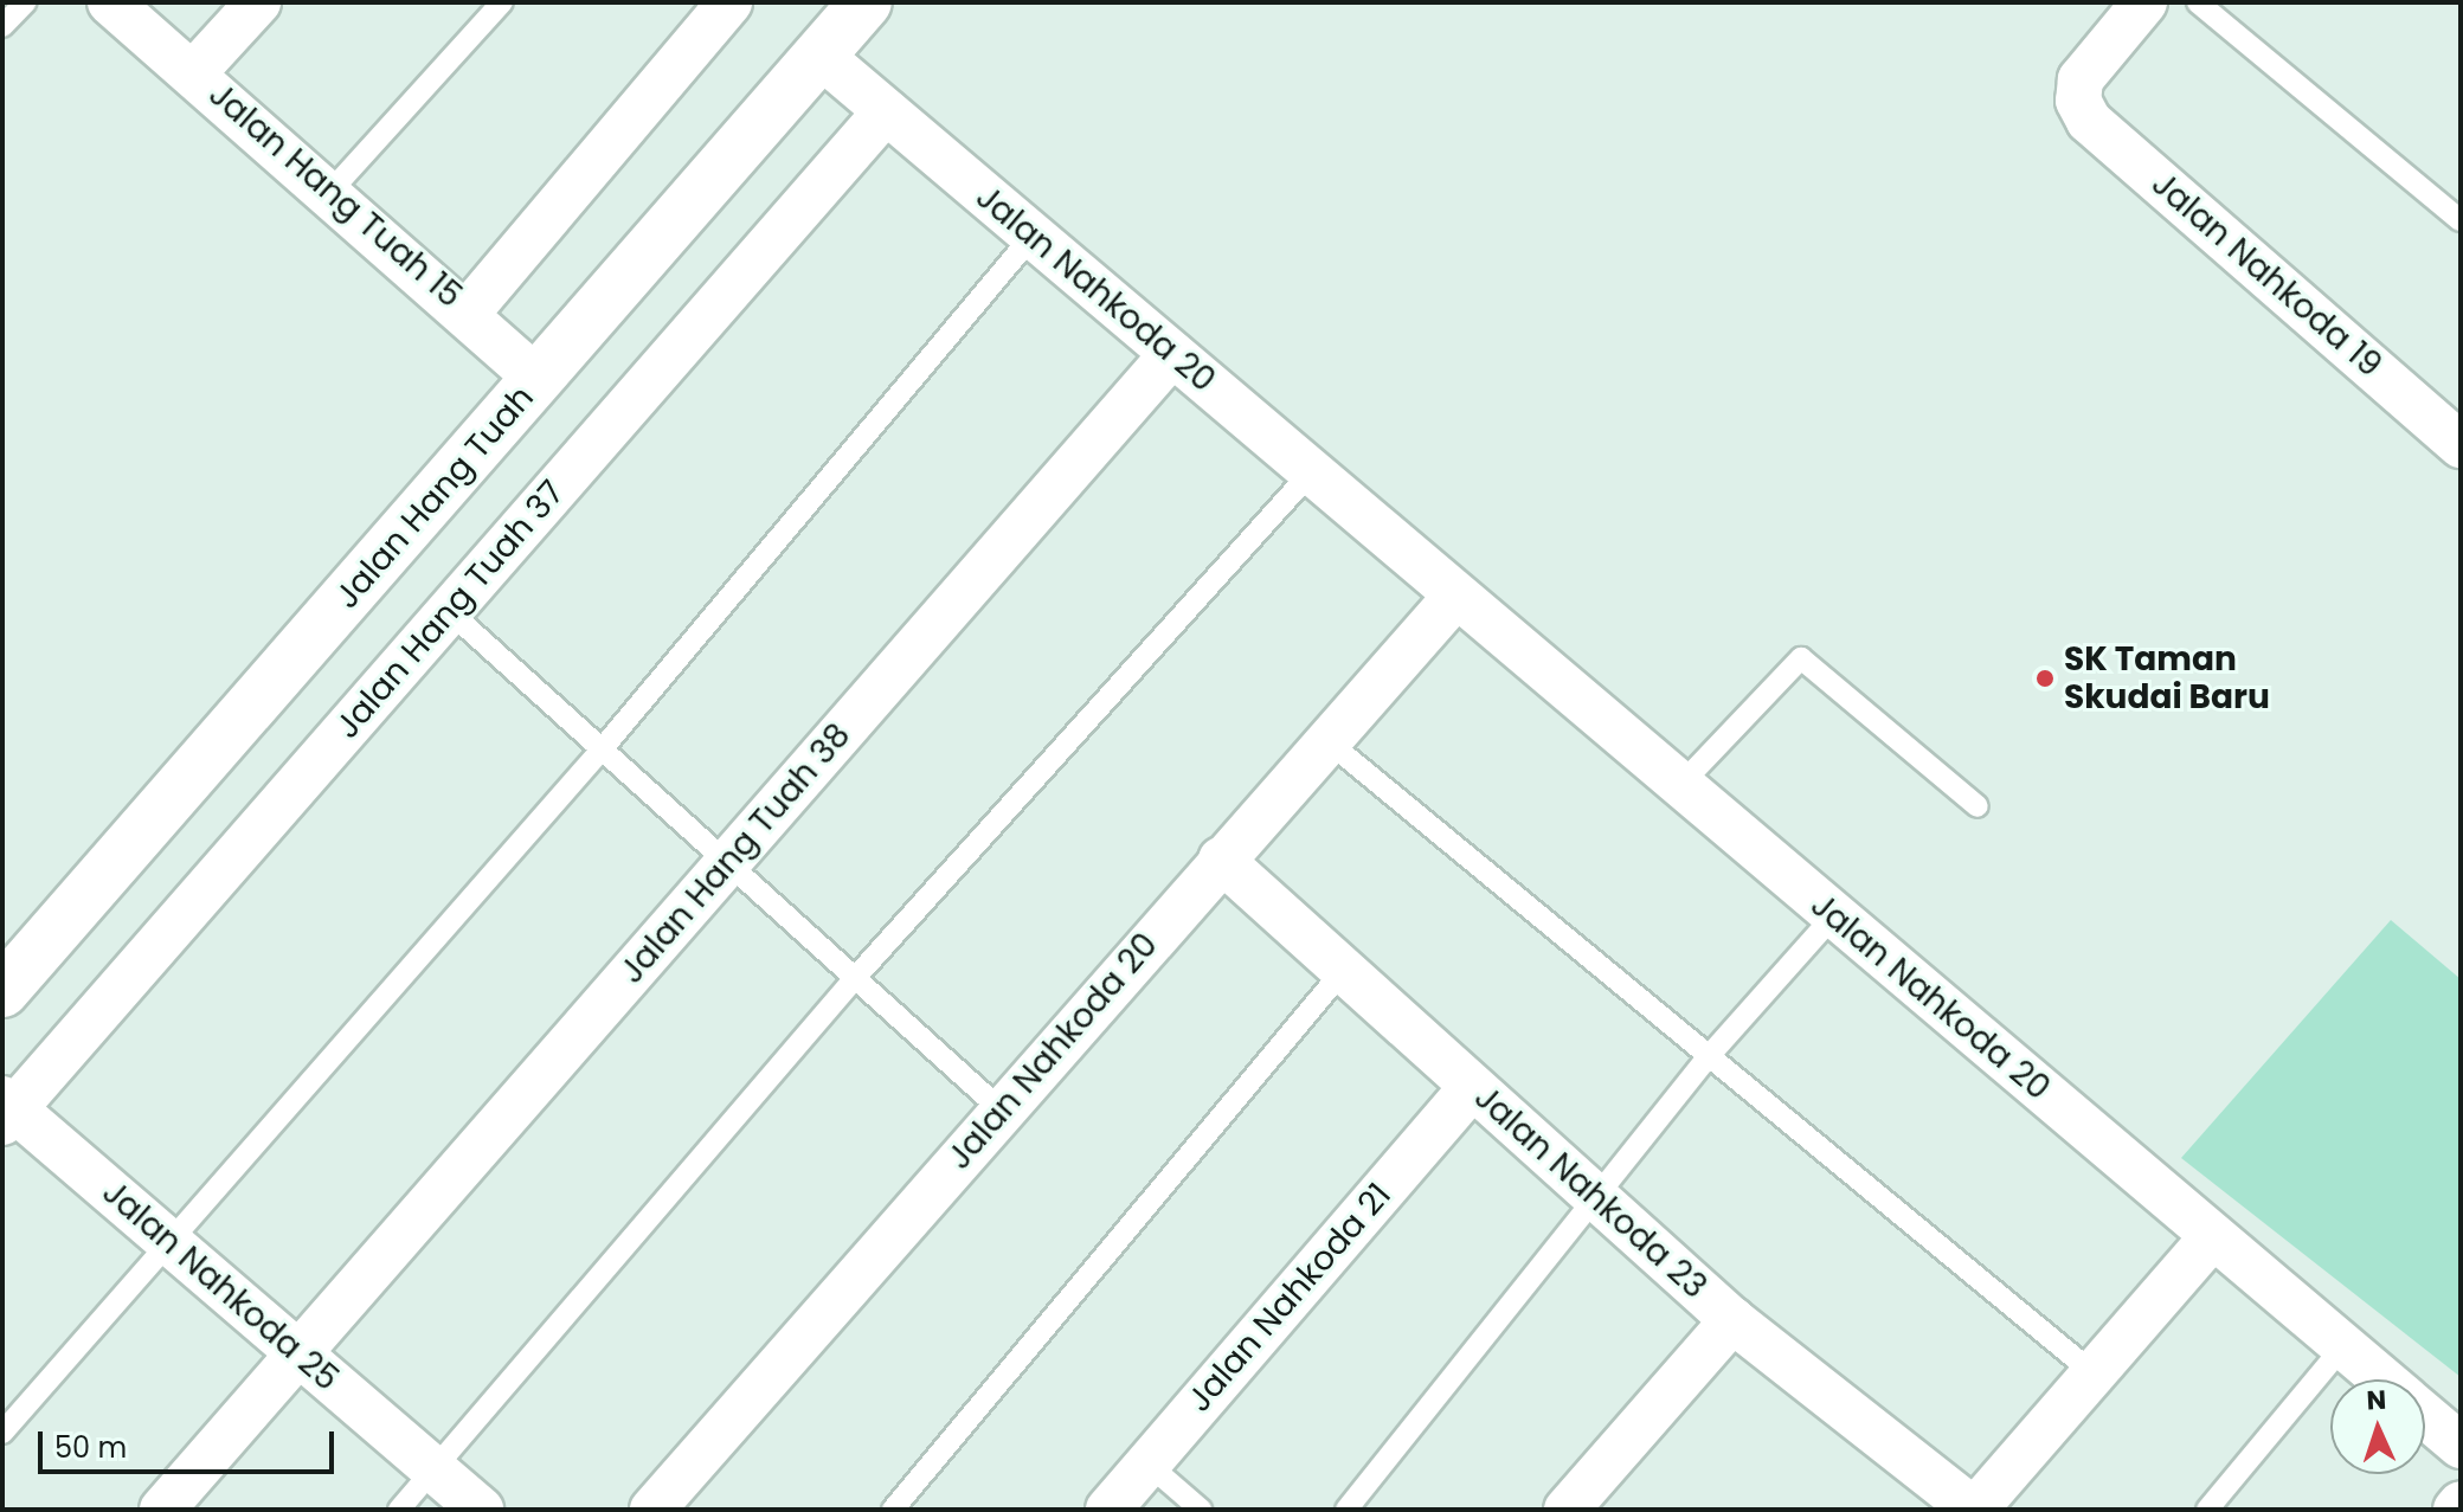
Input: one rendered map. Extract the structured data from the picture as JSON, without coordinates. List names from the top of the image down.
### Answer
{
  "streets": {
    "street": [
      "Jalan Hang Tuah 15",
      "Jalan Nahkoda 19",
      "Jalan Nahkoda 20",
      "Jalan Hang Tuah",
      "Jalan Hang Tuah 37",
      "Jalan Hang Tuah 38",
      "Jalan Nahkoda 23",
      "Jalan Nahkoda 25",
      "Jalan Nahkoda 21"
    ]
  },
  "crossings": [
    ["Jalan Nahkoda 20", "Jalan Hang Tuah"],
    ["Jalan Nahkoda 20", "Jalan Hang Tuah 37"],
    ["Jalan Nahkoda 20", "Jalan Hang Tuah 38"],
    ["Jalan Nahkoda 20", "Jalan Nahkoda 23"],
    ["Jalan Hang Tuah 37", "Jalan Nahkoda 25"],
    ["Jalan Hang Tuah 38", "Jalan Nahkoda 25"],
    ["Jalan Nahkoda 23", "Jalan Nahkoda 21"]
  ],
  "places": ["SK Taman Skudai Baru"],
  "scale_bar": "50 m",
  "north": "top"
}
